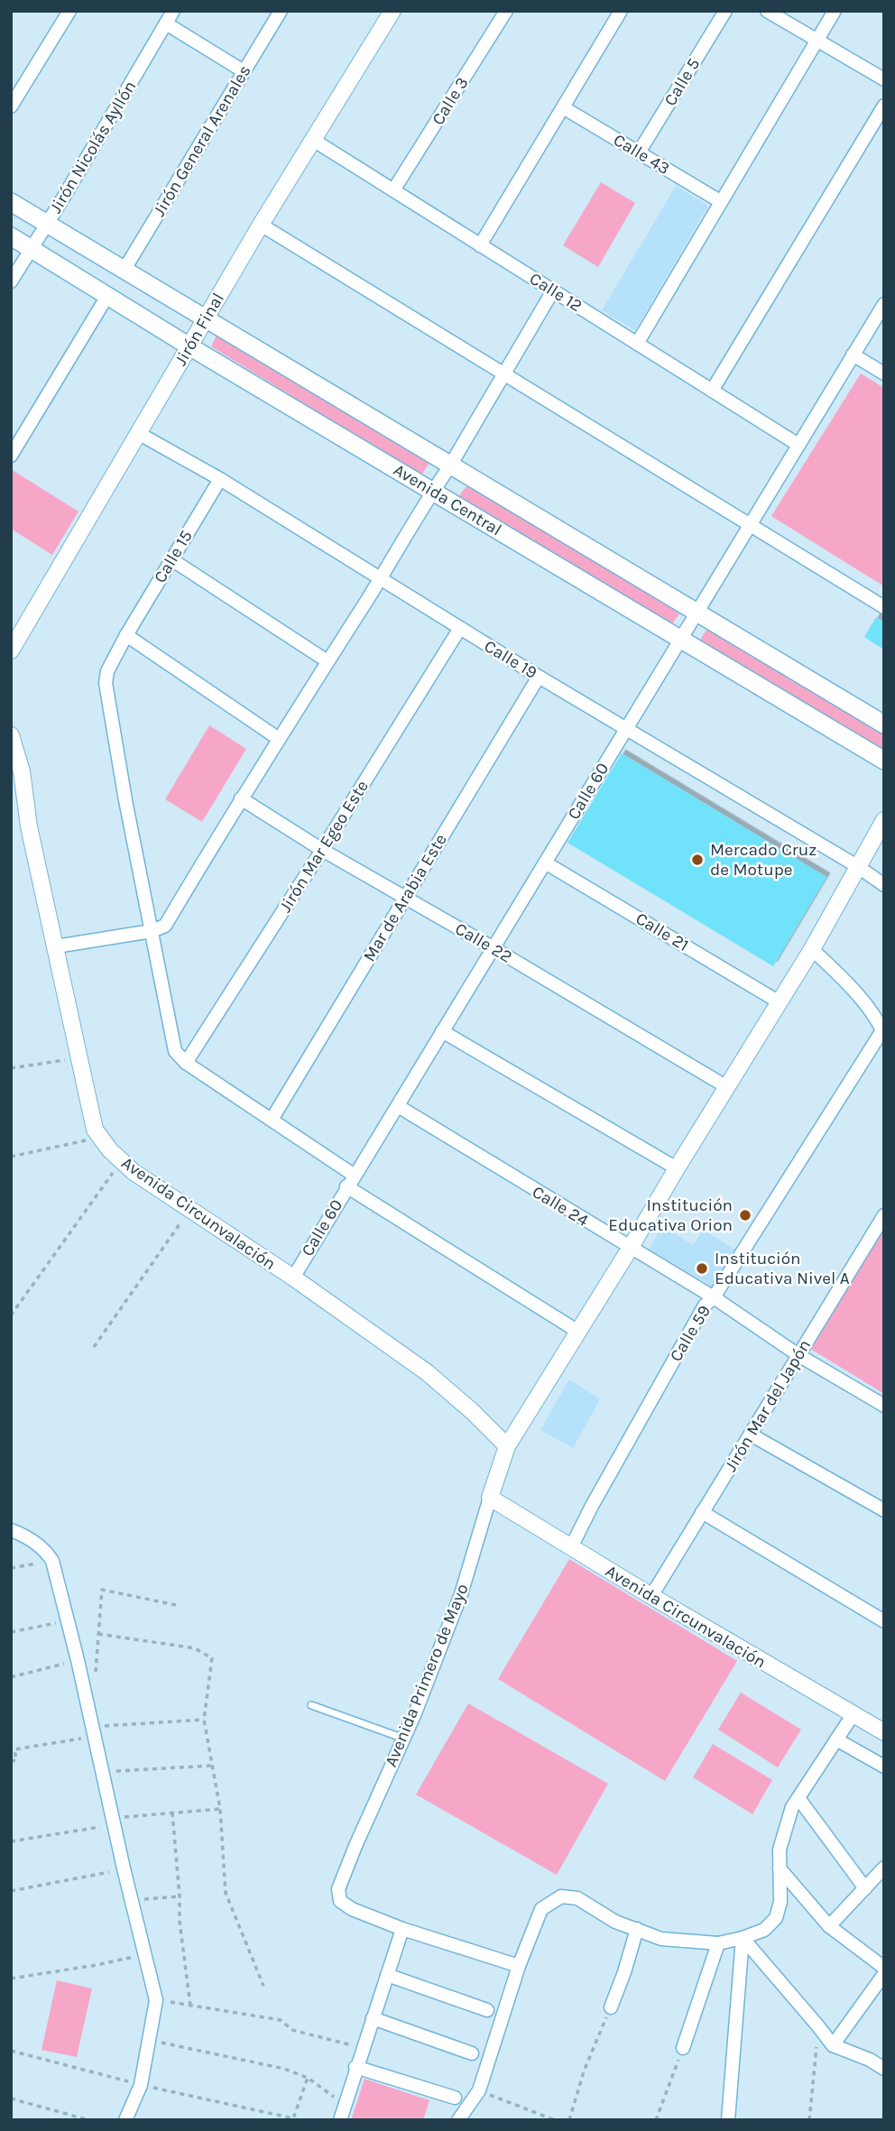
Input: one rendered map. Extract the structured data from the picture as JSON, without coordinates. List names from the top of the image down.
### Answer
{
  "streets": {
    "main road": ["Avenida Central"],
    "street": [
      "Calle 5",
      "Calle 3",
      "Jirón General Arenales",
      "Jirón Nicolás Ayllón",
      "Calle 43",
      "Calle 12",
      "Jirón Final",
      "Calle 15",
      "Calle 19",
      "Calle 60",
      "Jirón Mar Egeo Este",
      "Mar de Arabia Este",
      "Calle 21",
      "Calle 22",
      "Calle 24",
      "Avenida Circunvalación",
      "Calle 59",
      "Jirón Mar del Japón",
      "Avenida Primero de Mayo"
    ]
  },
  "crossings": [
    ["Calle 5", "Calle 43"],
    ["Calle 3", "Calle 12"],
    ["Jirón General Arenales", "Avenida Central"],
    ["Jirón Nicolás Ayllón", "Avenida Central"],
    ["Calle 12", "Jirón Final"],
    ["Calle 12", "Calle 60"],
    ["Jirón Final", "Avenida Central"],
    ["Jirón Final", "Calle 19"],
    ["Avenida Central", "Calle 60"],
    ["Calle 15", "Calle 19"],
    ["Calle 15", "Jirón Mar Egeo Este"],
    ["Calle 19", "Calle 60"],
    ["Calle 19", "Jirón Mar Egeo Este"],
    ["Calle 19", "Mar de Arabia Este"],
    ["Calle 60", "Calle 21"],
    ["Calle 60", "Calle 22"],
    ["Calle 60", "Calle 24"],
    ["Calle 60", "Avenida Circunvalación"],
    ["Jirón Mar Egeo Este", "Calle 22"],
    ["Mar de Arabia Este", "Calle 22"],
    ["Calle 24", "Calle 59"],
    ["Calle 24", "Jirón Mar del Japón"],
    ["Avenida Circunvalación", "Calle 59"],
    ["Avenida Circunvalación", "Jirón Mar del Japón"],
    ["Avenida Circunvalación", "Avenida Primero de Mayo"]
  ],
  "places": ["Mercado Cruz de Motupe", "Institución Educativa Orion", "Institución Educativa Nivel A"]
}
